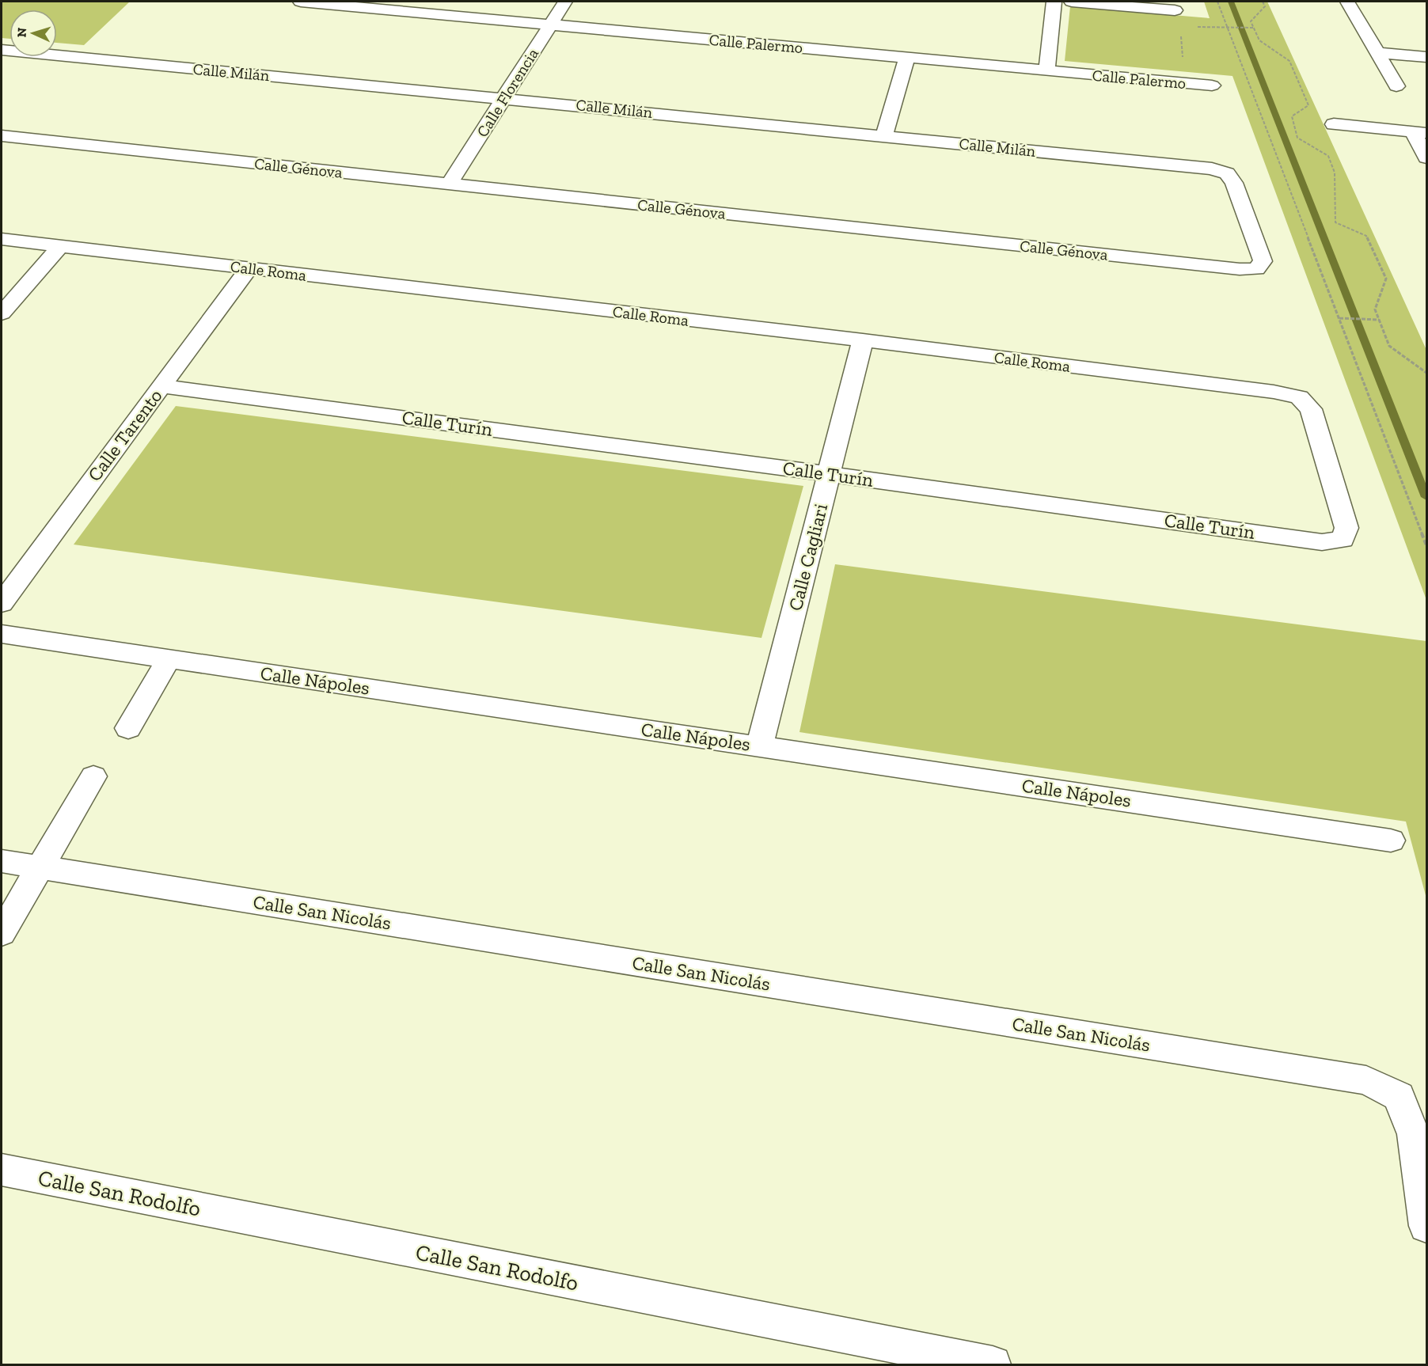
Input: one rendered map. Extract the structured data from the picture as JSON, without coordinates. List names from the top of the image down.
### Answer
{
  "streets": {
    "street": [
      "Calle Palermo",
      "Calle Milán",
      "Calle Florencia",
      "Calle Génova",
      "Calle Roma",
      "Calle Turín",
      "Calle Tarento",
      "Calle Cagliari",
      "Calle Nápoles",
      "Calle San Nicolás",
      "Calle San Rodolfo"
    ]
  },
  "crossings": [
    ["Calle Palermo", "Calle Florencia"],
    ["Calle Milán", "Calle Florencia"],
    ["Calle Milán", "Calle Génova"],
    ["Calle Florencia", "Calle Génova"],
    ["Calle Roma", "Calle Turín"],
    ["Calle Roma", "Calle Tarento"],
    ["Calle Roma", "Calle Cagliari"],
    ["Calle Turín", "Calle Tarento"],
    ["Calle Turín", "Calle Cagliari"],
    ["Calle Cagliari", "Calle Nápoles"]
  ],
  "north": "left"
}
